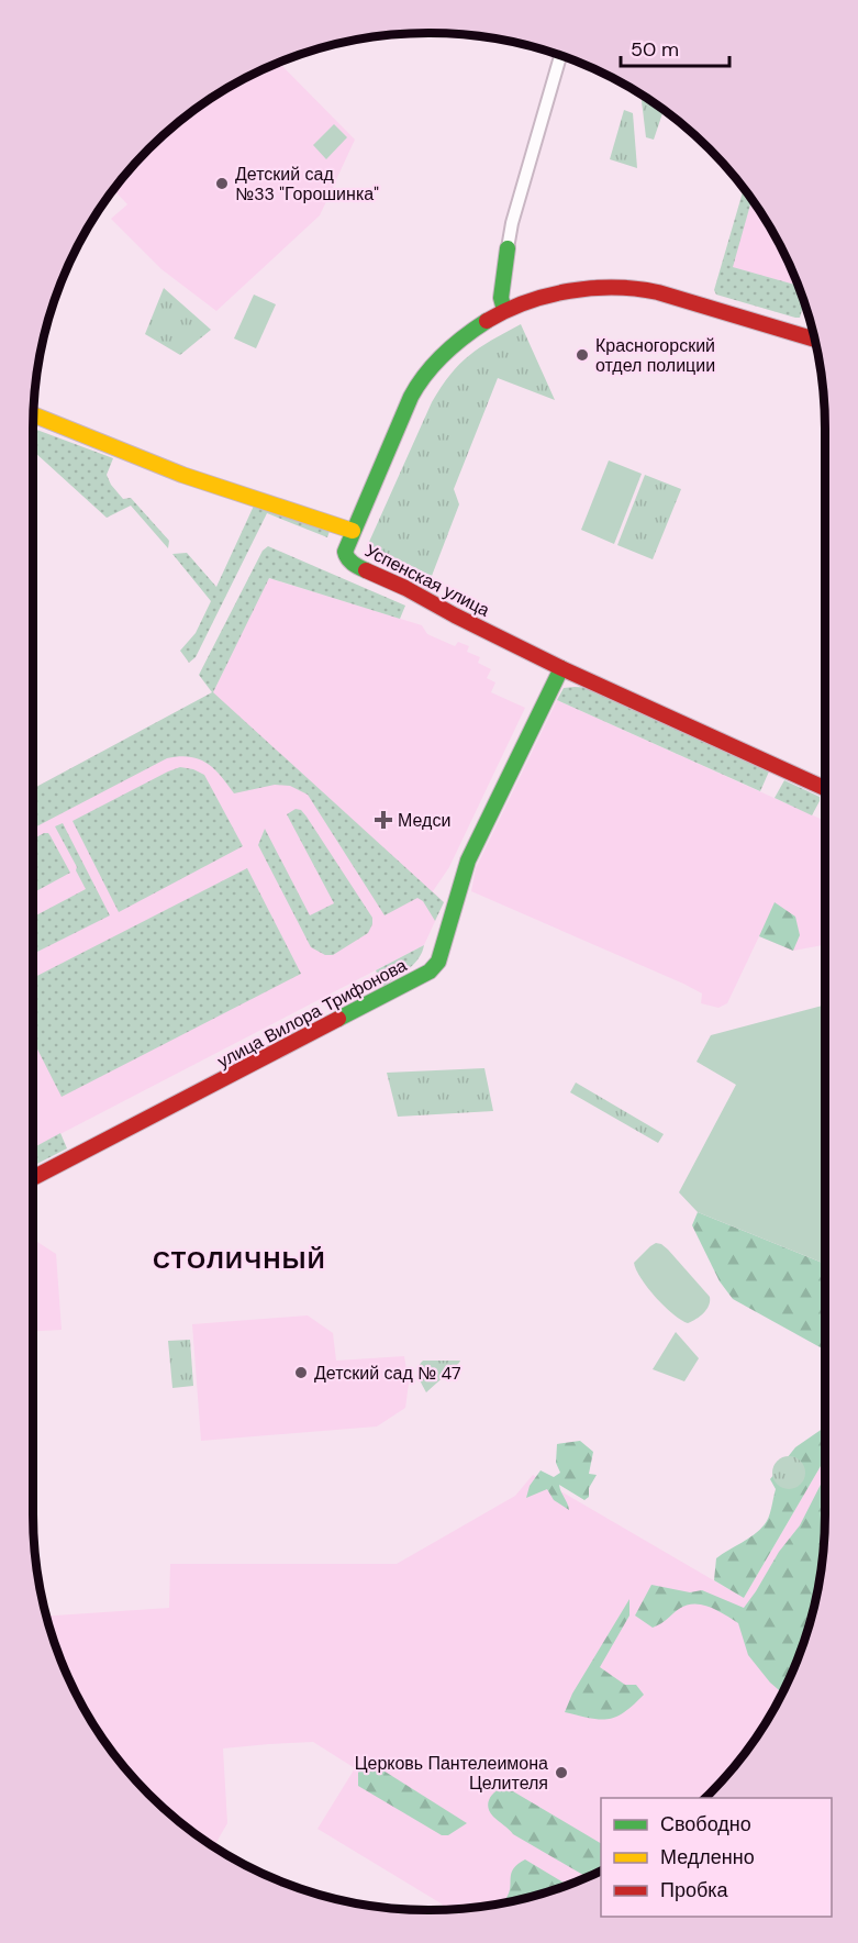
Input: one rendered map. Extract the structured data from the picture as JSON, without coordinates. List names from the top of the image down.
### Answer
{
  "streets": {
    "street": ["Успенская улица", "улица Вилора Трифонова"]
  },
  "crossings": [
    ["Успенская улица", "улица Вилора Трифонова"]
  ],
  "districts": ["СТОЛИЧНЫЙ"],
  "places": {
    "other": [
      "Детский сад №33 \"Горошинка\"",
      "Красногорский отдел полиции",
      "Детский сад № 47",
      "Церковь Пантелеимона Целителя"
    ],
    "health": ["Медси"]
  },
  "legend": ["Свободно", "Медленно", "Пробка"],
  "scale_bar": "50 m"
}
